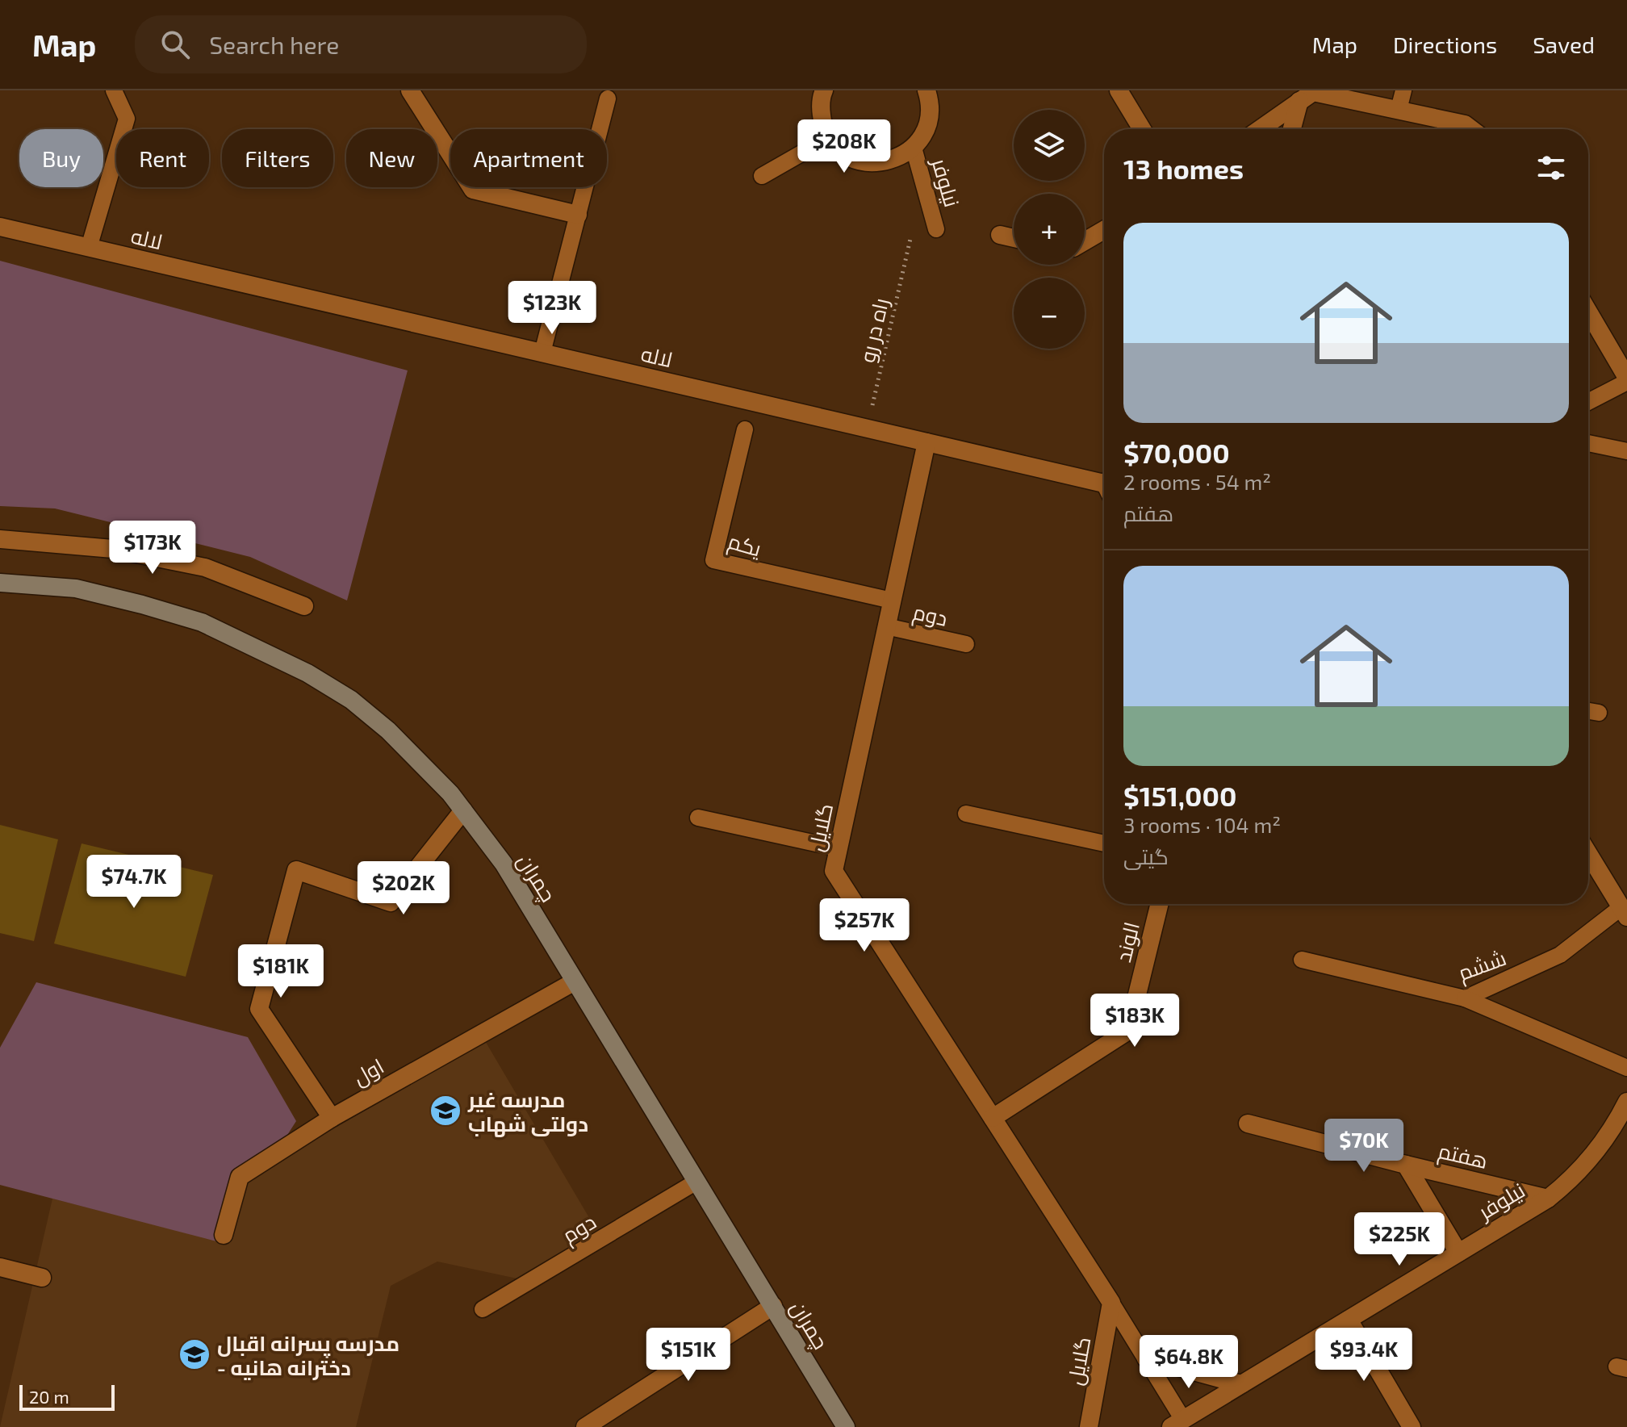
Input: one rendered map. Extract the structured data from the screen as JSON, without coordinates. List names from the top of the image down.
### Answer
{
  "streets": {
    "main road": ["چمران"],
    "street": [
      "نیلوفر",
      "لاله",
      "گلایل",
      "الوند",
      "اول",
      "هفتم"
    ],
    "lane": ["یکم", "دوم", "ششم"],
    "path": ["راه در رو"]
  },
  "crossings": [
    ["نیلوفر", "گلایل"],
    ["نیلوفر", "هفتم"],
    ["لاله", "راه در رو"],
    ["لاله", "گلایل"],
    ["یکم", "گلایل"],
    ["دوم", "گلایل"],
    ["دوم", "چمران"],
    ["گلایل", "الوند"],
    ["چمران", "اول"]
  ],
  "places": {
    "school or university": ["مدرسه غیر دولتی شهاب", "مدرسه پسرانه اقبال - دخترانه هانیه"]
  },
  "scale_bar": "20 m",
  "page": {
    "header": "Map",
    "search": "Search here",
    "nav": ["Map", "Directions", "Saved"],
    "map_buttons": ["+", "−"],
    "price": [
      "$208K",
      "$123K",
      "$173K",
      "$74.7K",
      "$202K",
      "$257K",
      "$181K",
      "$183K",
      "$70K",
      "$225K",
      "$151K",
      "$93.4K",
      "$64.8K"
    ],
    "chip": [
      "Buy",
      "Rent",
      "Filters",
      "New",
      "Apartment"
    ],
    "heading": "13 homes",
    "list": [
      {
        "name": "$70,000",
        "note": "2 rooms · 54 m² · هفتم"
      },
      {
        "name": "$151,000",
        "note": "3 rooms · 104 m² · گیتی"
      }
    ],
    "scale": "20 m"
  }
}
